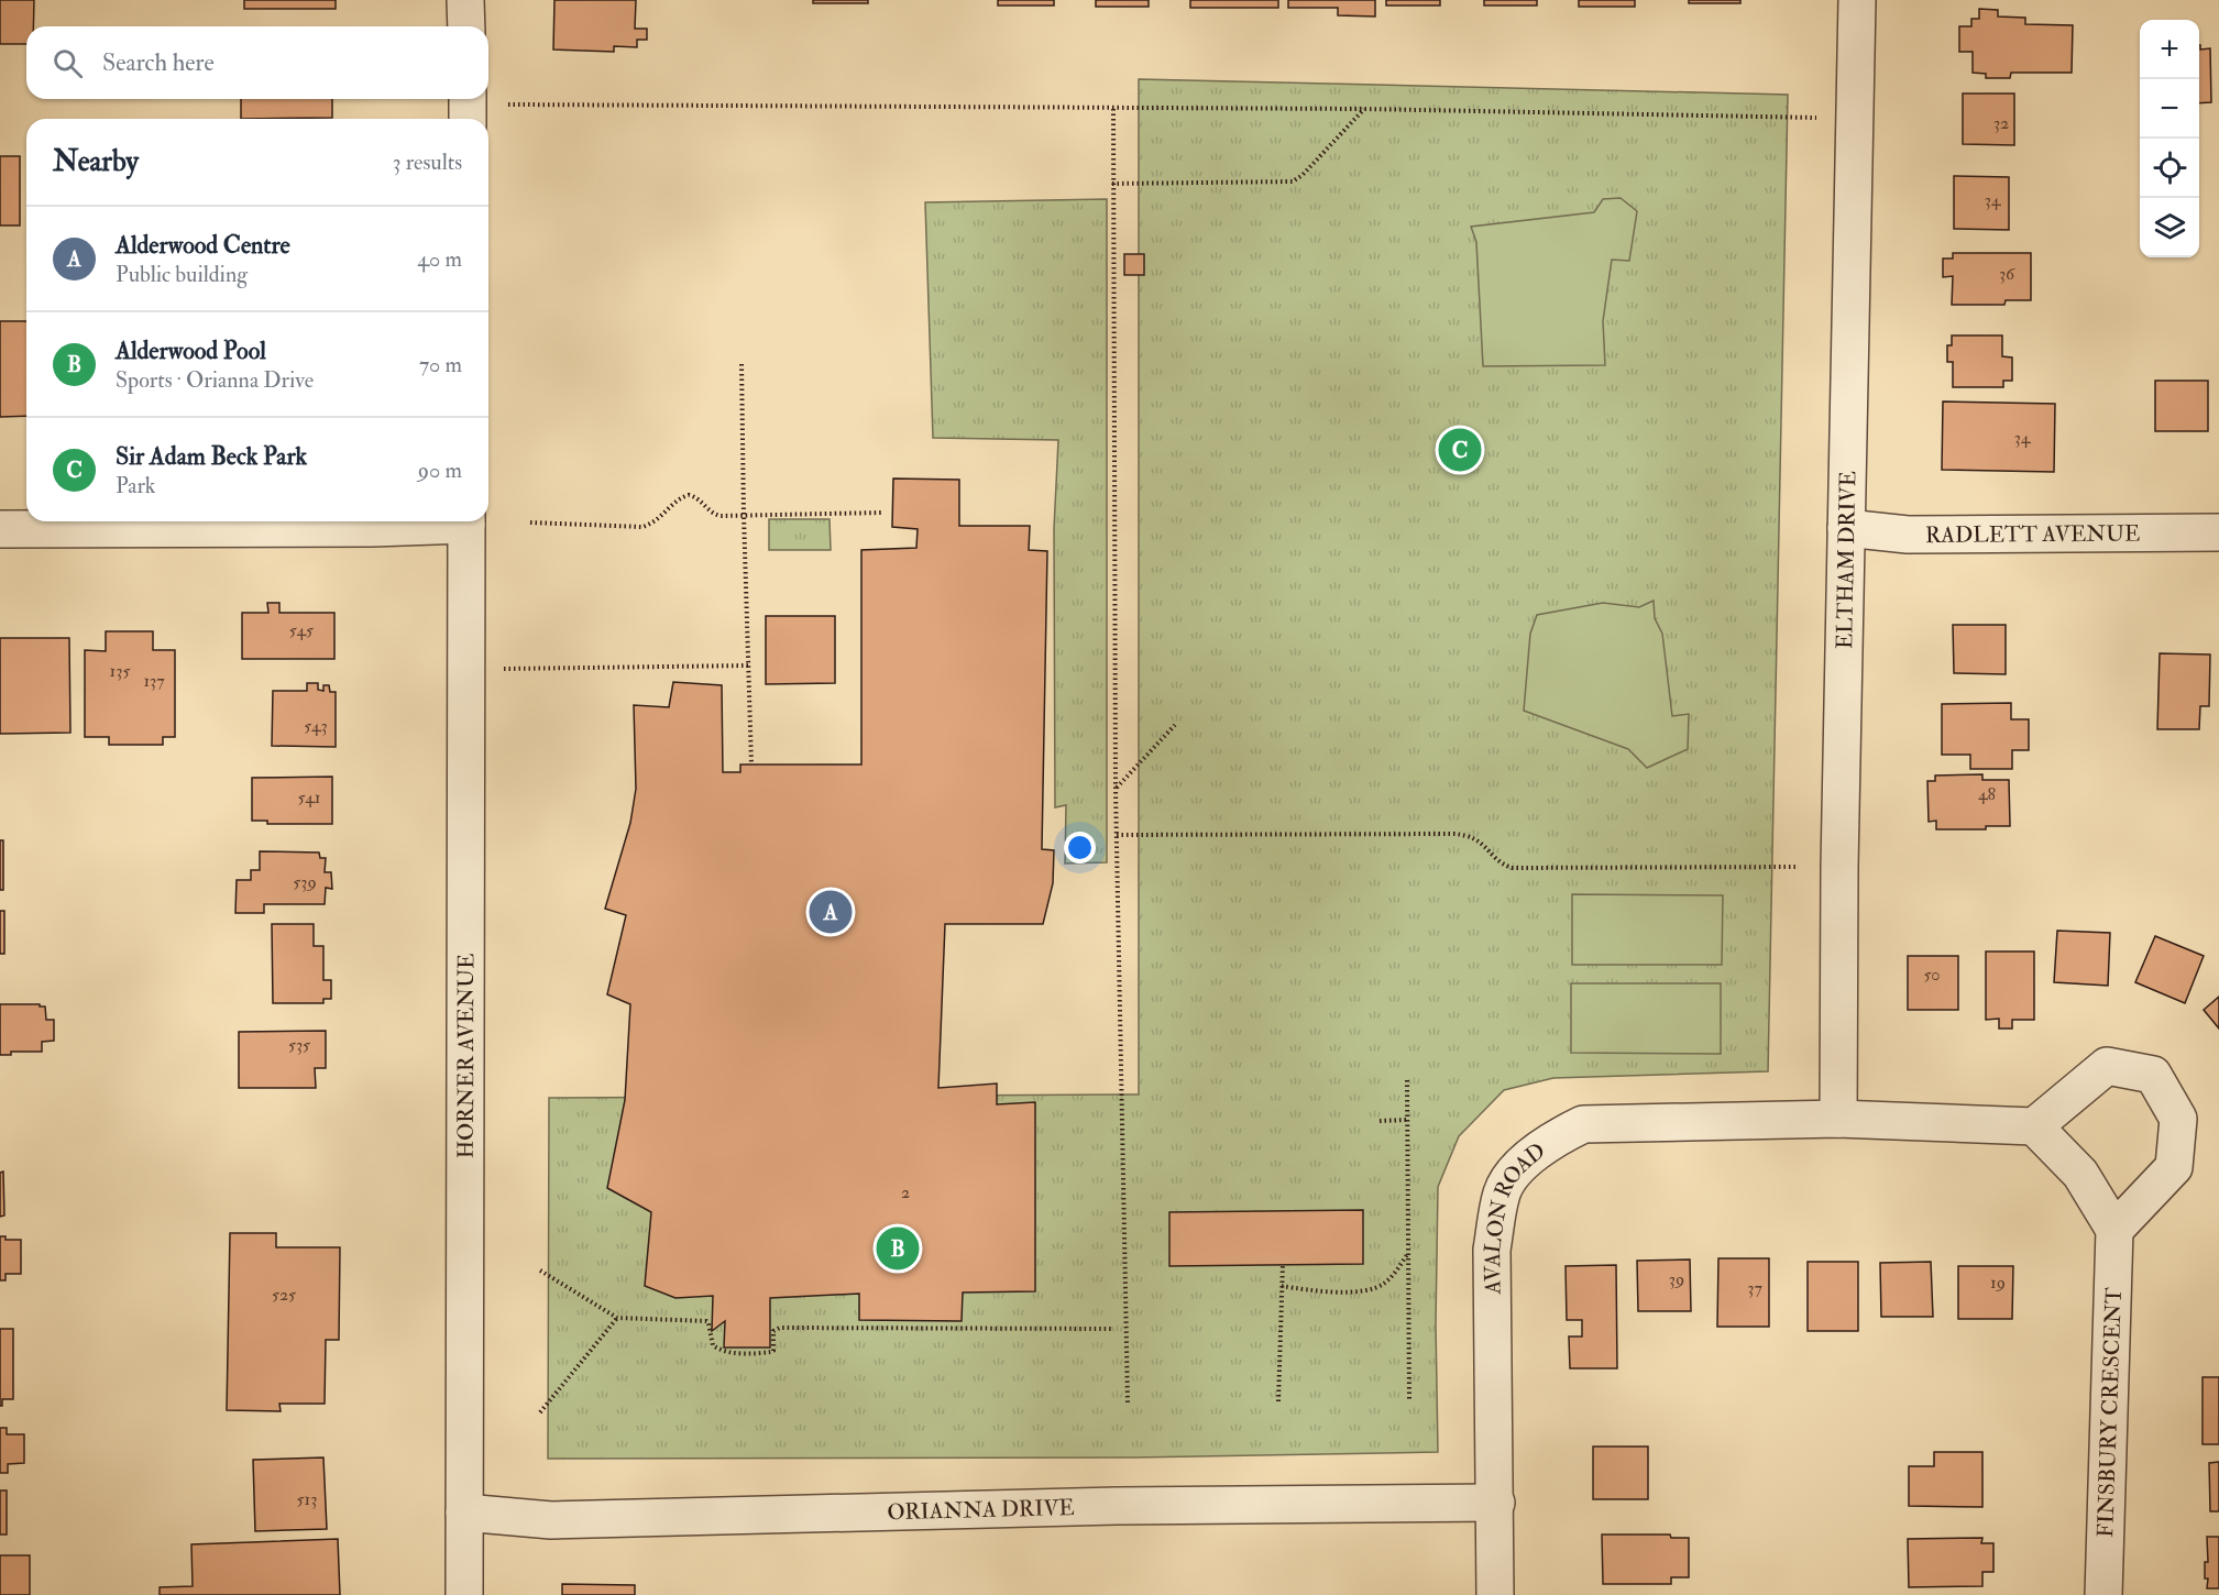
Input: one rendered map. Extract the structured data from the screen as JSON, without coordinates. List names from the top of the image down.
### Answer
{
  "streets": {
    "street": [
      "RADLETT AVENUE",
      "ELTHAM DRIVE",
      "HORNER AVENUE",
      "AVALON ROAD",
      "FINSBURY CRESCENT",
      "ORIANNA DRIVE"
    ]
  },
  "crossings": [
    ["RADLETT AVENUE", "ELTHAM DRIVE"],
    ["ELTHAM DRIVE", "AVALON ROAD"],
    ["HORNER AVENUE", "ORIANNA DRIVE"],
    ["AVALON ROAD", "ORIANNA DRIVE"]
  ],
  "house_numbers": [
    "32",
    "34",
    "36",
    "34",
    "545",
    "135",
    "137",
    "543",
    "48",
    "541",
    "539",
    "50",
    "535",
    "2",
    "39",
    "19",
    "37",
    "525",
    "513"
  ],
  "page": {
    "map_buttons": ["+", "−"],
    "search": "Search here",
    "heading": ["Nearby", "3 results"],
    "list": [
      {
        "mark": "A",
        "name": "Alderwood Centre",
        "note": "Public building",
        "value": "40 m"
      },
      {
        "mark": "B",
        "name": "Alderwood Pool",
        "note": "Sports · Orianna Drive",
        "value": "70 m"
      },
      {
        "mark": "C",
        "name": "Sir Adam Beck Park",
        "note": "Park",
        "value": "90 m"
      }
    ],
    "pins": ["C", "A", "B"]
  }
}
